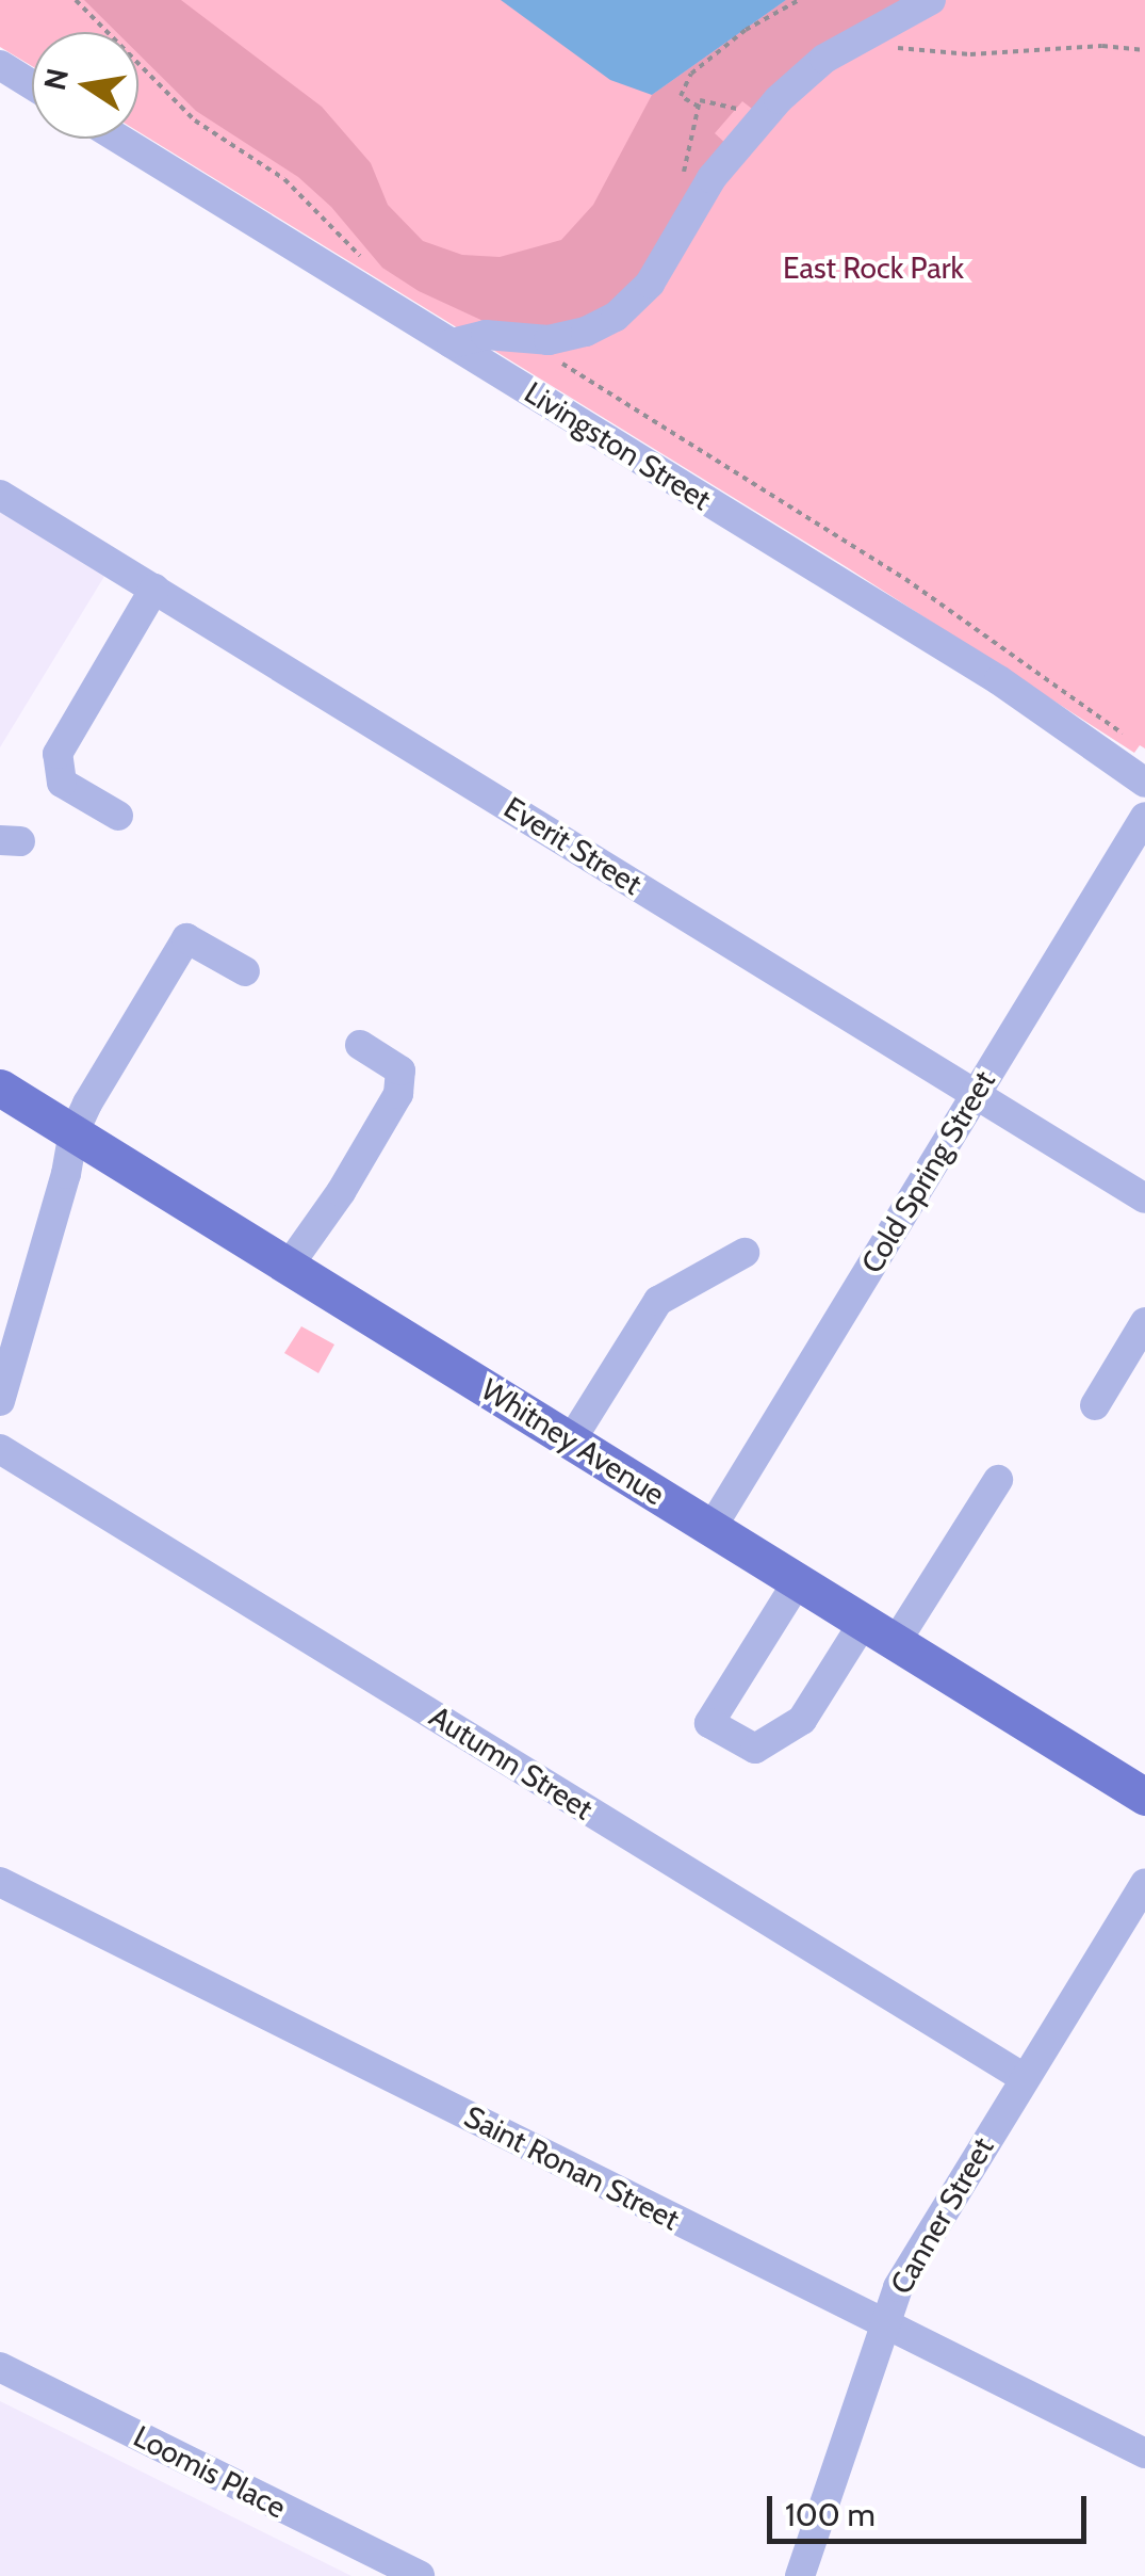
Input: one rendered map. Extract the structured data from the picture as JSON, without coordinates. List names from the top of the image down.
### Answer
{
  "streets": {
    "main road": ["Whitney Avenue"],
    "street": [
      "Livingston Street",
      "Everit Street",
      "Cold Spring Street",
      "Autumn Street",
      "Saint Ronan Street",
      "Canner Street",
      "Loomis Place"
    ]
  },
  "crossings": [
    ["Everit Street", "Cold Spring Street"],
    ["Cold Spring Street", "Whitney Avenue"],
    ["Autumn Street", "Canner Street"],
    ["Saint Ronan Street", "Canner Street"]
  ],
  "parks": ["East Rock Park"],
  "scale_bar": "100 m",
  "north": "left"
}
